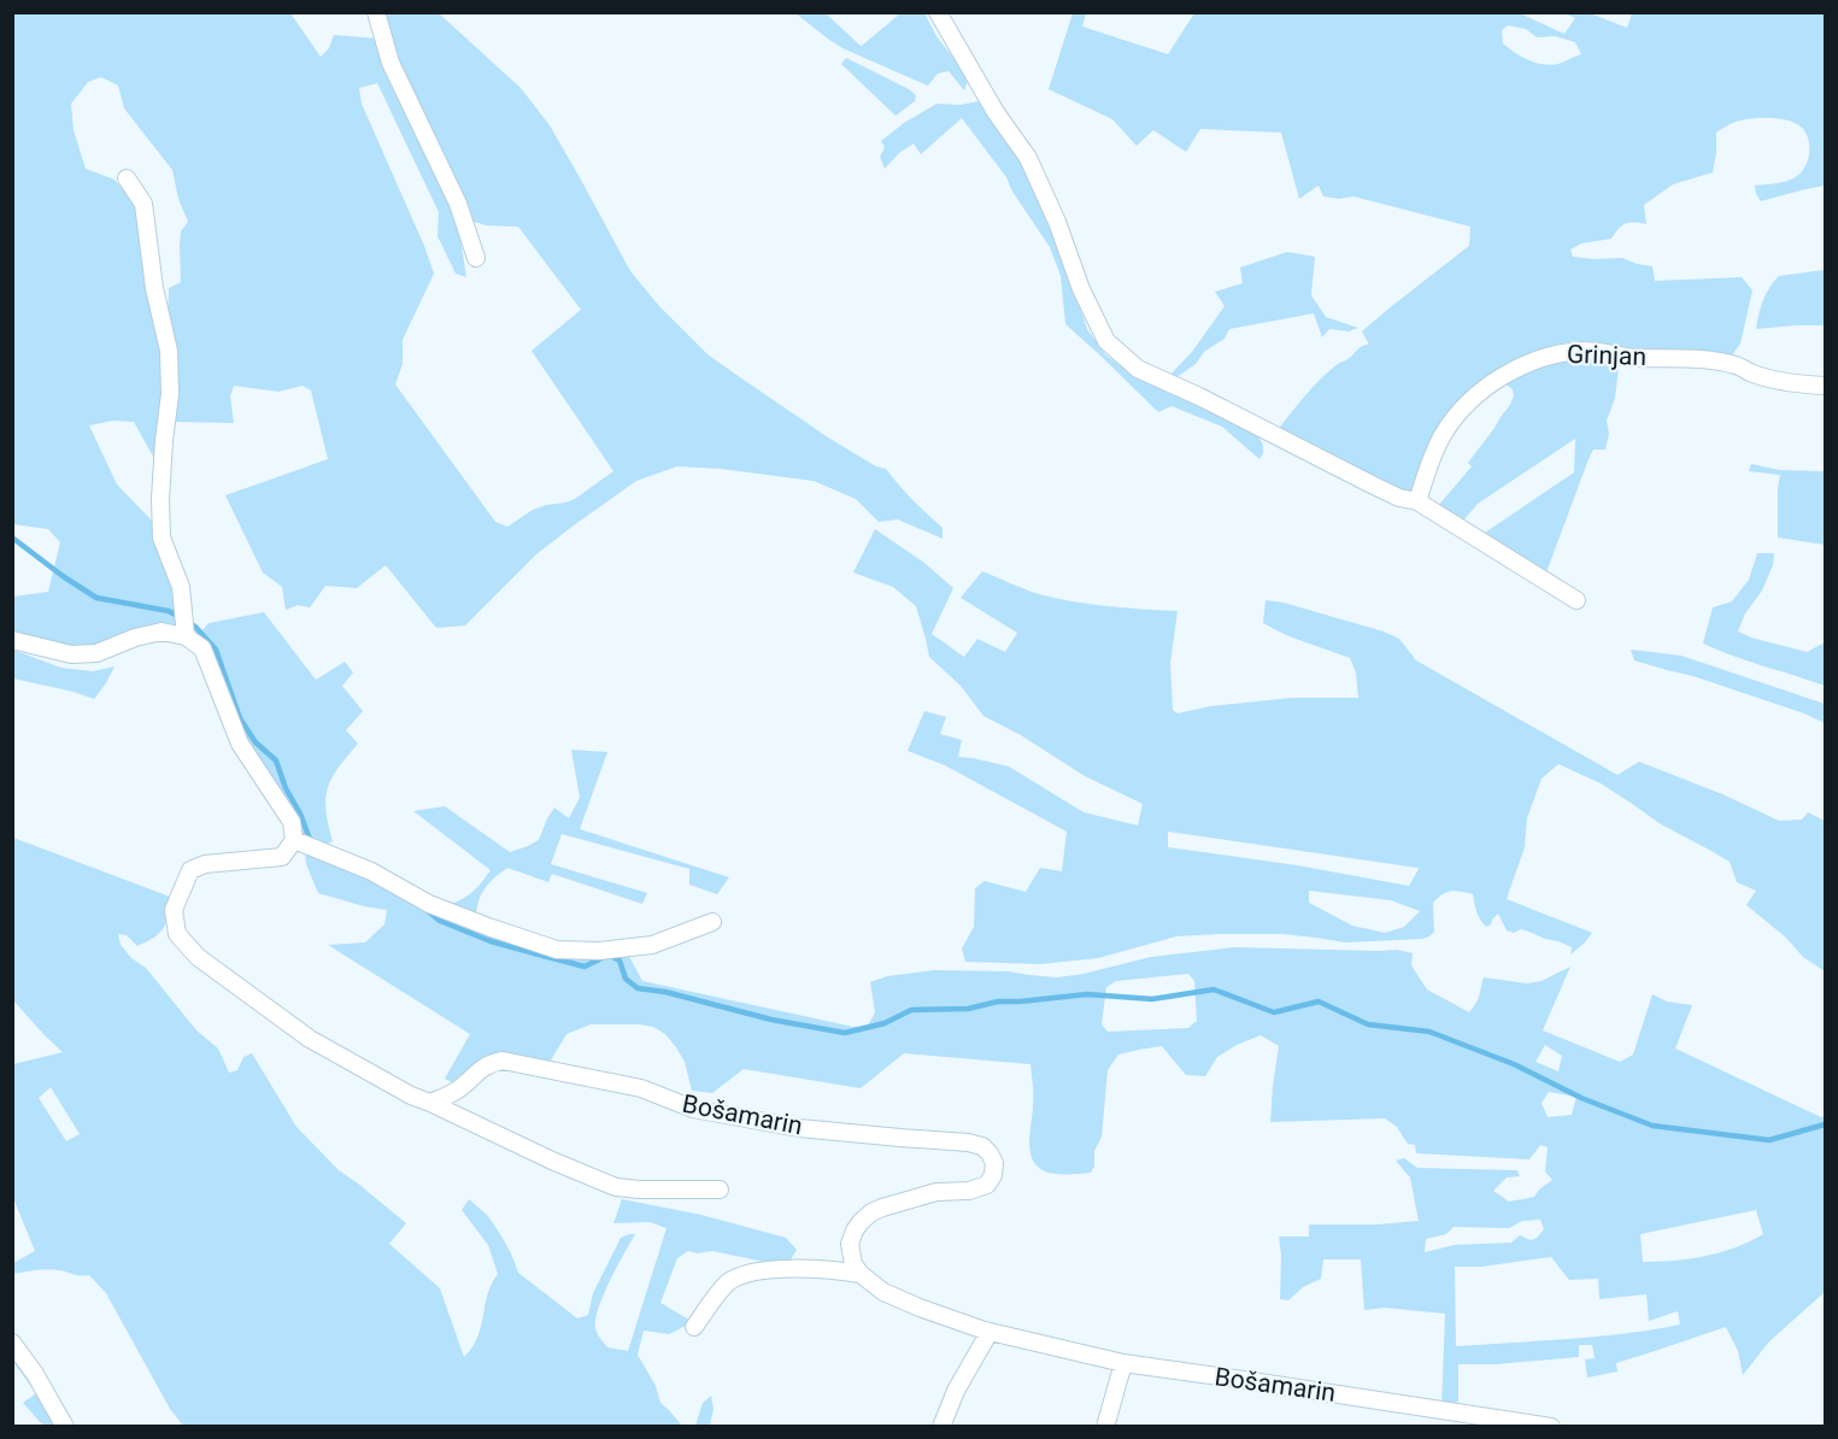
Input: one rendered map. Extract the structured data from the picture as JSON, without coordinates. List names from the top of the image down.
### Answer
{
  "streets": {
    "street": ["Grinjan", "Bošamarin"]
  }
}
